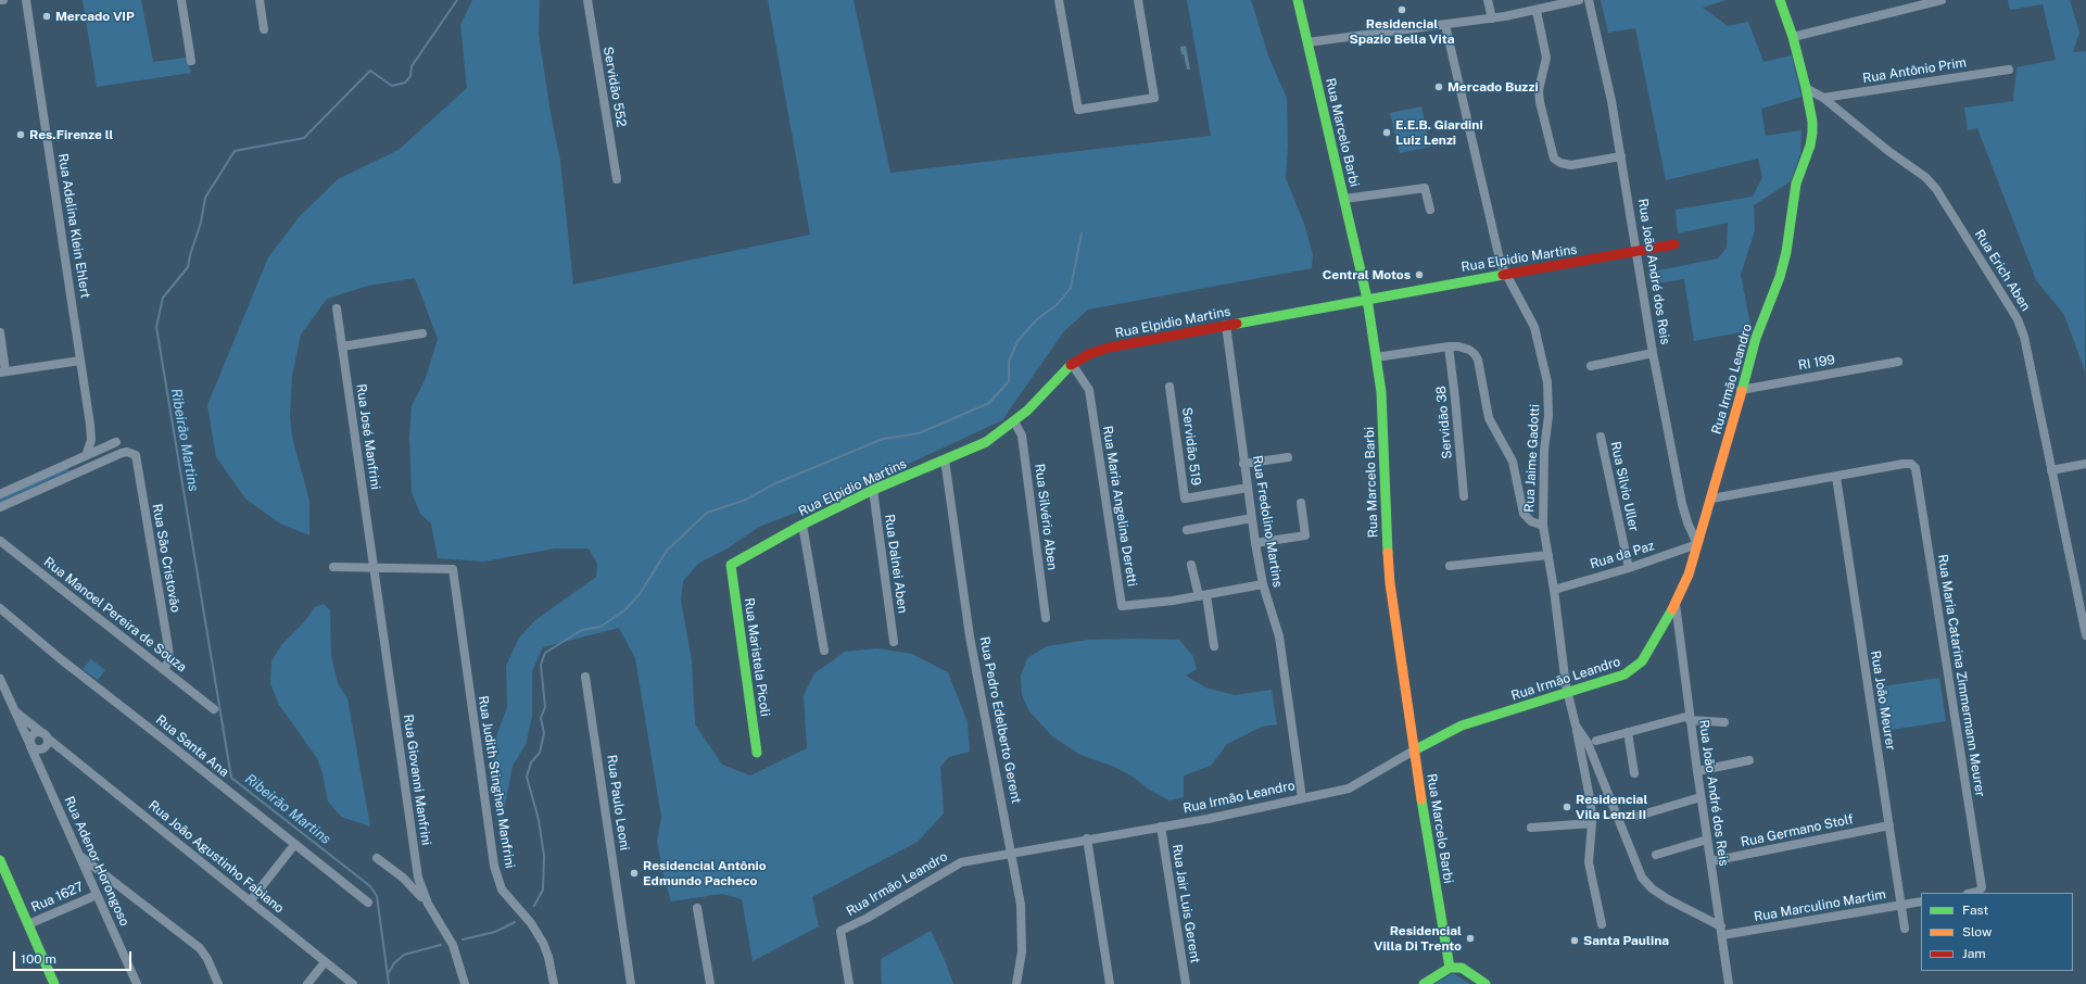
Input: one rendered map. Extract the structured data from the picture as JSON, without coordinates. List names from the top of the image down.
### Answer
{
  "streets": {
    "street": [
      "Rua Antônio Prim",
      "Servidão 552",
      "Rua Marcelo Barbi",
      "Rua Adelina Klein Ehlert",
      "Rua Elpidio Martins",
      "Rua Erich Aben",
      "Rua João André dos Reis",
      "RI 199",
      "Rua Irmão Leandro",
      "Servidão 38",
      "Rua José Manfrini",
      "Servidão 519",
      "Rua Jaime Gadotti",
      "Rua Silvio Uller",
      "Rua Maria Angelina Deretti",
      "Rua Silvério Aben",
      "Rua Fredolino Martins",
      "Rua da Paz",
      "Rua São Cristovão",
      "Rua Dalnei Aben",
      "Rua Manoel Pereira de Souza",
      "Rua Maristela Picoli",
      "Rua Maria Catarina Zimmermann Meurer",
      "Rua João Meurer",
      "Rua Pedro Edelberto Gerent",
      "Rua Santa Ana",
      "Rua Giovanni Manfrini",
      "Rua Judith Stinghen Manfrini",
      "Rua Paulo Leoni",
      "Rua Germano Stolf",
      "Rua João Agustinho Fabiano",
      "Rua Adenor Horongoso",
      "Rua 1627",
      "Rua Jair Luis Gerent",
      "Rua Marculino Martim"
    ]
  },
  "crossings": [
    ["Rua Antônio Prim", "Rua Erich Aben"],
    ["Rua Marcelo Barbi", "Rua Elpidio Martins"],
    ["Rua Marcelo Barbi", "Rua Irmão Leandro"],
    ["Rua Elpidio Martins", "Rua João André dos Reis"],
    ["Rua Elpidio Martins", "Rua Jaime Gadotti"],
    ["Rua Elpidio Martins", "Rua Maria Angelina Deretti"],
    ["Rua Elpidio Martins", "Rua Silvério Aben"],
    ["Rua Elpidio Martins", "Rua Fredolino Martins"],
    ["Rua Elpidio Martins", "Rua Dalnei Aben"],
    ["Rua Elpidio Martins", "Rua Maristela Picoli"],
    ["Rua Elpidio Martins", "Rua Pedro Edelberto Gerent"],
    ["Rua Erich Aben", "Rua Irmão Leandro"],
    ["Rua João André dos Reis", "Rua Irmão Leandro"],
    ["Rua João André dos Reis", "Rua Jaime Gadotti"],
    ["Rua João André dos Reis", "Rua da Paz"],
    ["Rua João André dos Reis", "Rua Germano Stolf"],
    ["Rua João André dos Reis", "Rua Marculino Martim"],
    ["RI 199", "Rua Irmão Leandro"],
    ["Rua Irmão Leandro", "Rua Jaime Gadotti"],
    ["Rua Irmão Leandro", "Rua Fredolino Martins"],
    ["Rua Irmão Leandro", "Rua da Paz"],
    ["Rua Irmão Leandro", "Rua Pedro Edelberto Gerent"],
    ["Rua Irmão Leandro", "Rua Jair Luis Gerent"],
    ["Rua José Manfrini", "Rua Giovanni Manfrini"],
    ["Rua José Manfrini", "Rua Judith Stinghen Manfrini"],
    ["Servidão 519", "Rua Fredolino Martins"],
    ["Rua Jaime Gadotti", "Rua da Paz"],
    ["Rua Jaime Gadotti", "Rua Marculino Martim"],
    ["Rua Silvio Uller", "Rua da Paz"],
    ["Rua São Cristovão", "Rua Manoel Pereira de Souza"],
    ["Rua Maria Catarina Zimmermann Meurer", "Rua João Meurer"],
    ["Rua João Meurer", "Rua Germano Stolf"],
    ["Rua João Meurer", "Rua Marculino Martim"],
    ["Rua Giovanni Manfrini", "Rua Judith Stinghen Manfrini"],
    ["Rua João Agustinho Fabiano", "Rua Adenor Horongoso"],
    ["Rua Adenor Horongoso", "Rua 1627"]
  ],
  "water": ["Ribeirão Martins"],
  "places": [
    "Residencial Spazio Bella Vita",
    "Mercado VIP",
    "Mercado Buzzi",
    "E.E.B. Giardini Luiz Lenzi",
    "Res.Firenze ll",
    "Central Motos",
    "Residencial Vila Lenzi II",
    "Residencial Antônio Edmundo Pacheco",
    "Residencial Villa Di Trento",
    "Santa Paulina"
  ],
  "legend": ["Fast", "Slow", "Jam"],
  "scale_bar": "100 m"
}
